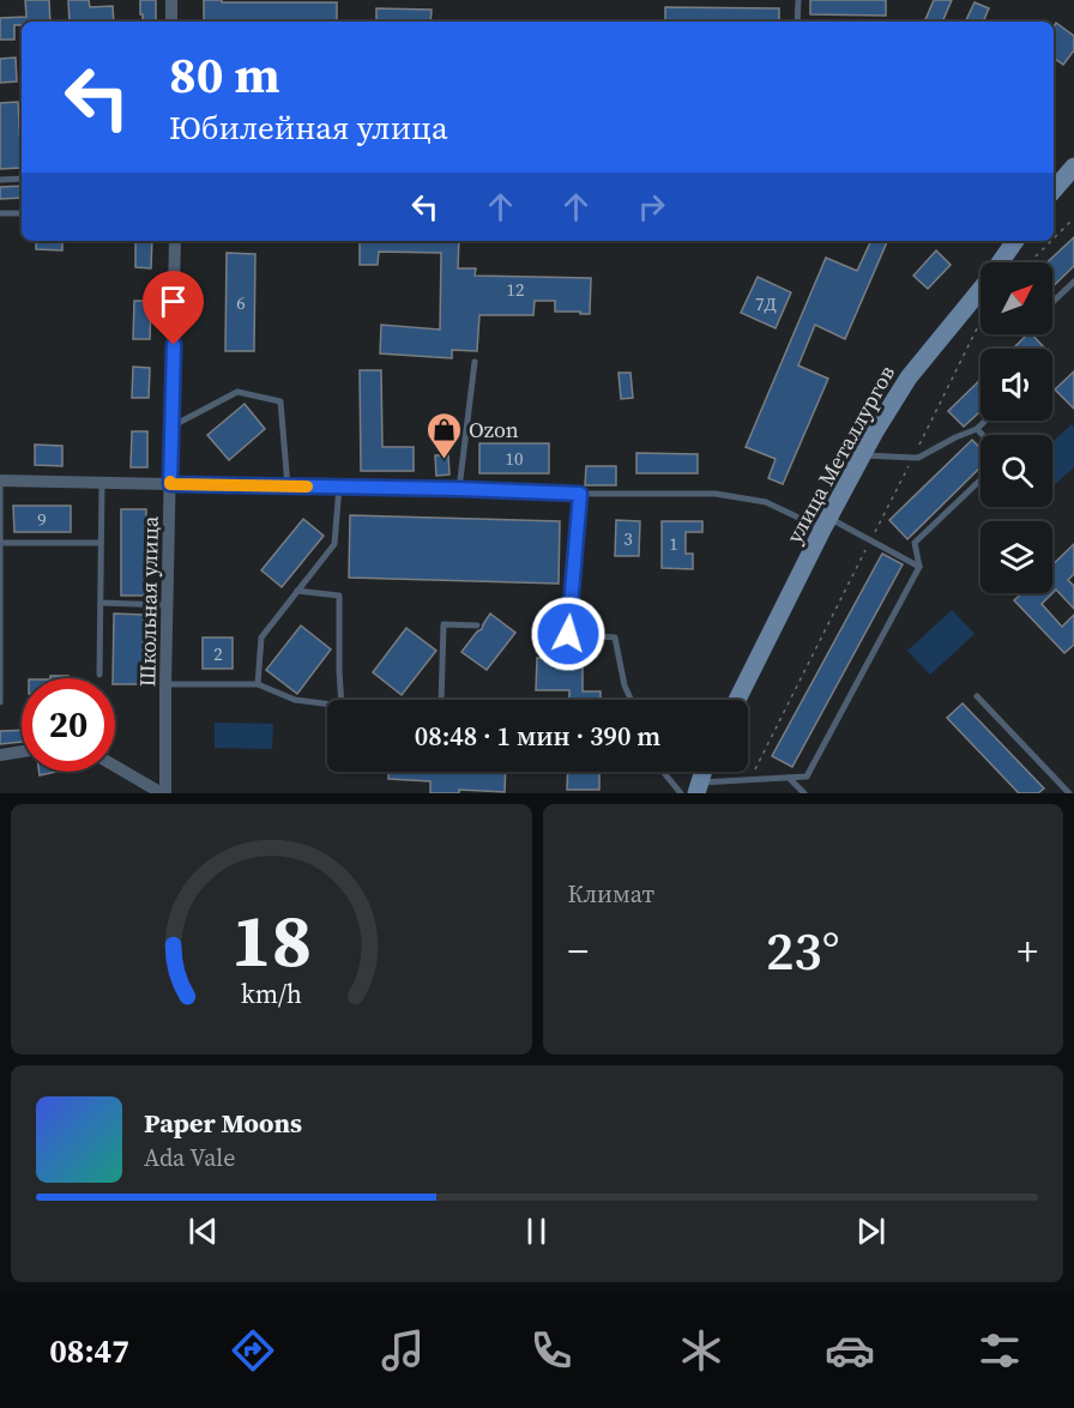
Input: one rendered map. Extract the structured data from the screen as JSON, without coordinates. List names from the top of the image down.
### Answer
{
  "streets": {
    "street": ["улица Металлургов", "Школьная улица"]
  },
  "places": {
    "shop": ["Ozon"]
  },
  "house_numbers": [
    "12",
    "6",
    "7Д",
    "10",
    "9",
    "3",
    "1",
    "2"
  ],
  "north": "top right",
  "page": {
    "turn": ["80 m", "Юбилейная улица"],
    "limit": "20",
    "trip": "08:48 · 1 мин · 390 m",
    "tile": "Климат",
    "heat": ["−", "23°", "+"],
    "song": ["Paper Moons", "Ada Vale"],
    "tabs": "08:47",
    "gauge": ["18", "km/h"]
  }
}
